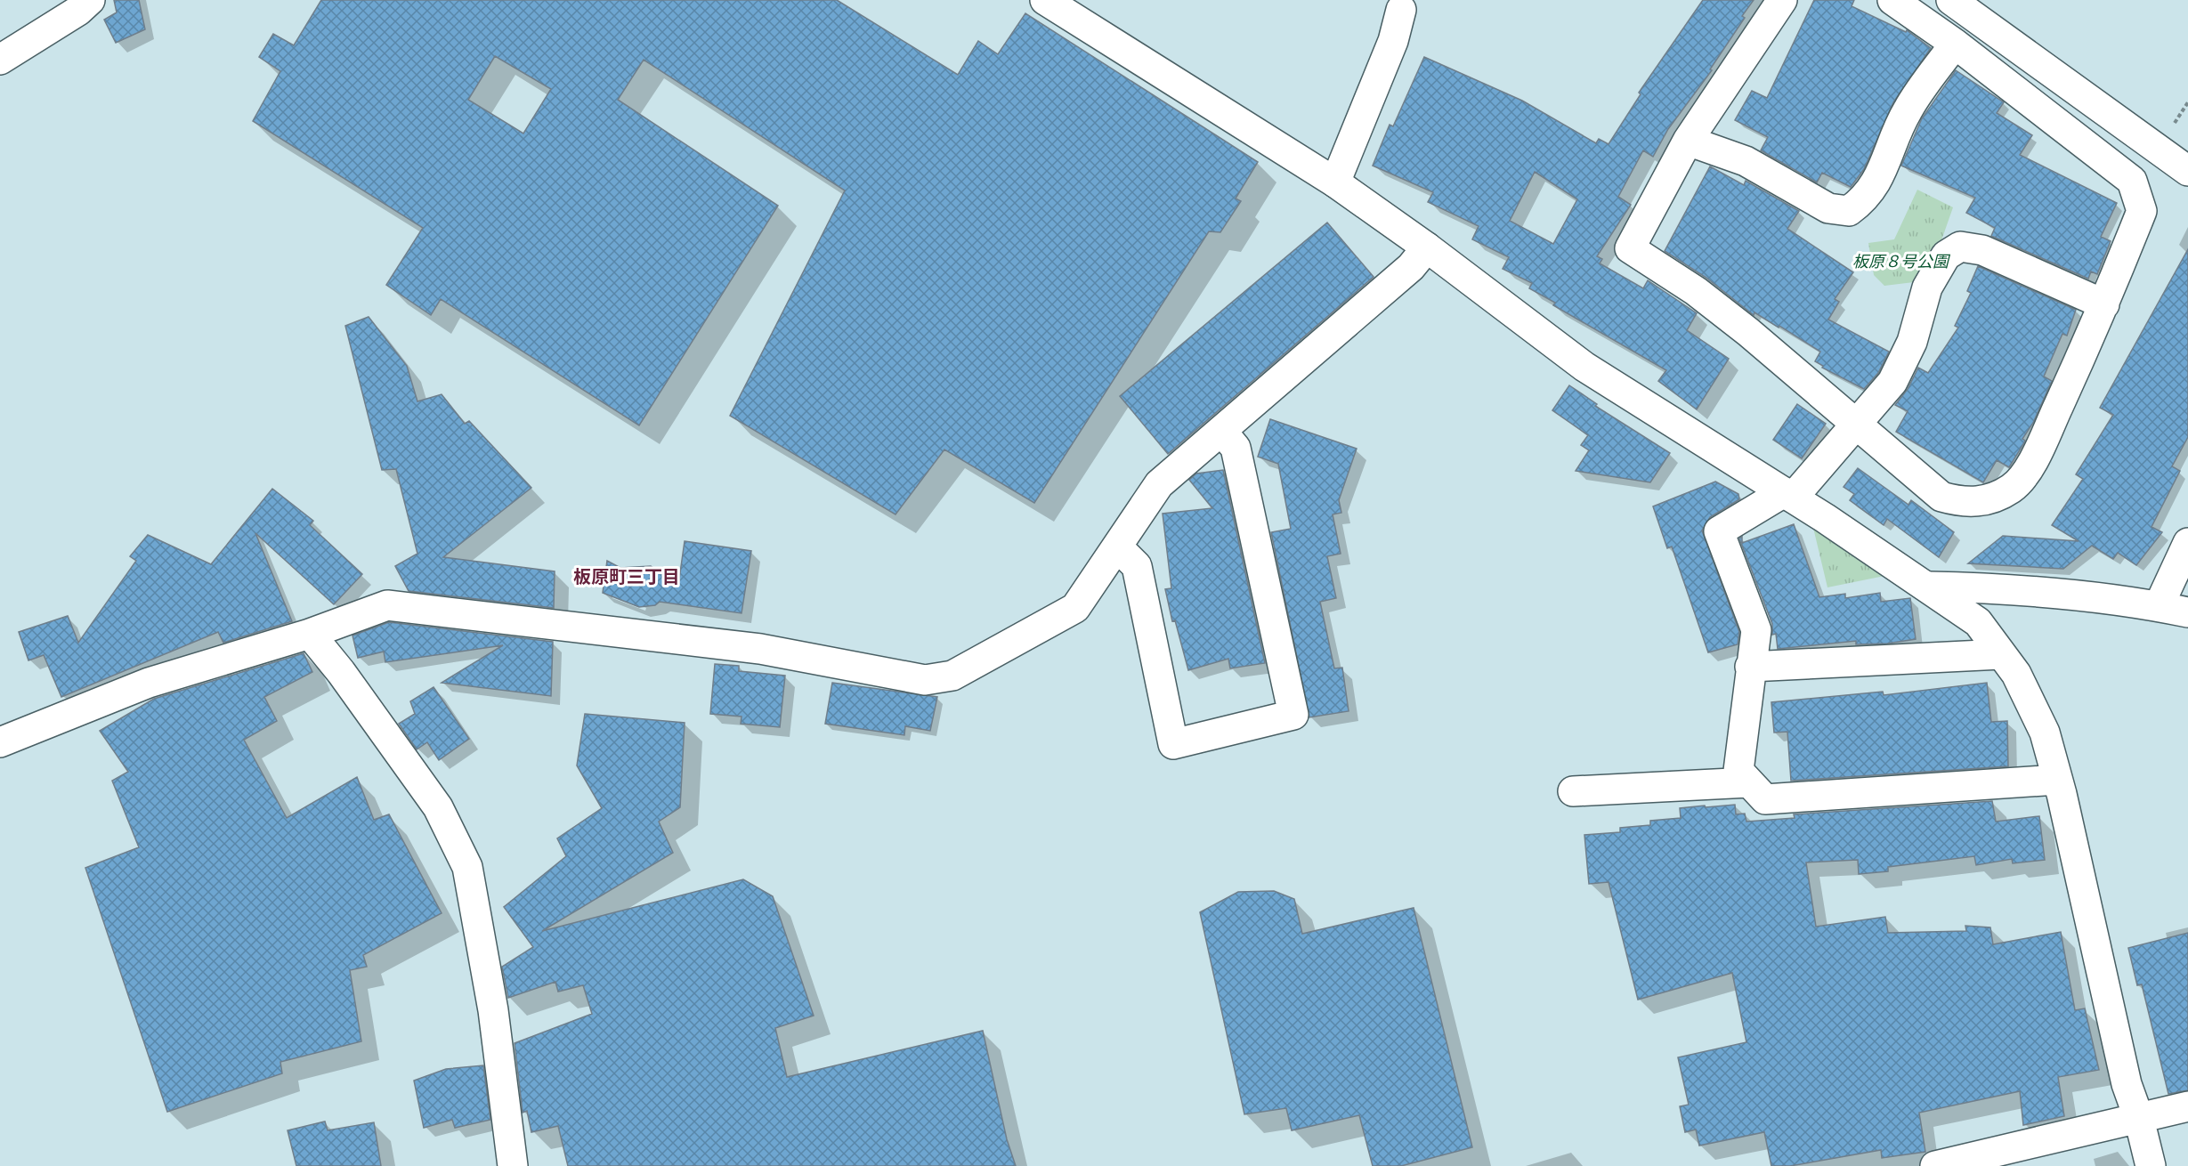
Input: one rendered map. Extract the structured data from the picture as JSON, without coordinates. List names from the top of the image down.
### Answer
{
  "districts": ["板原町三丁目"],
  "parks": ["板原８号公園"]
}
